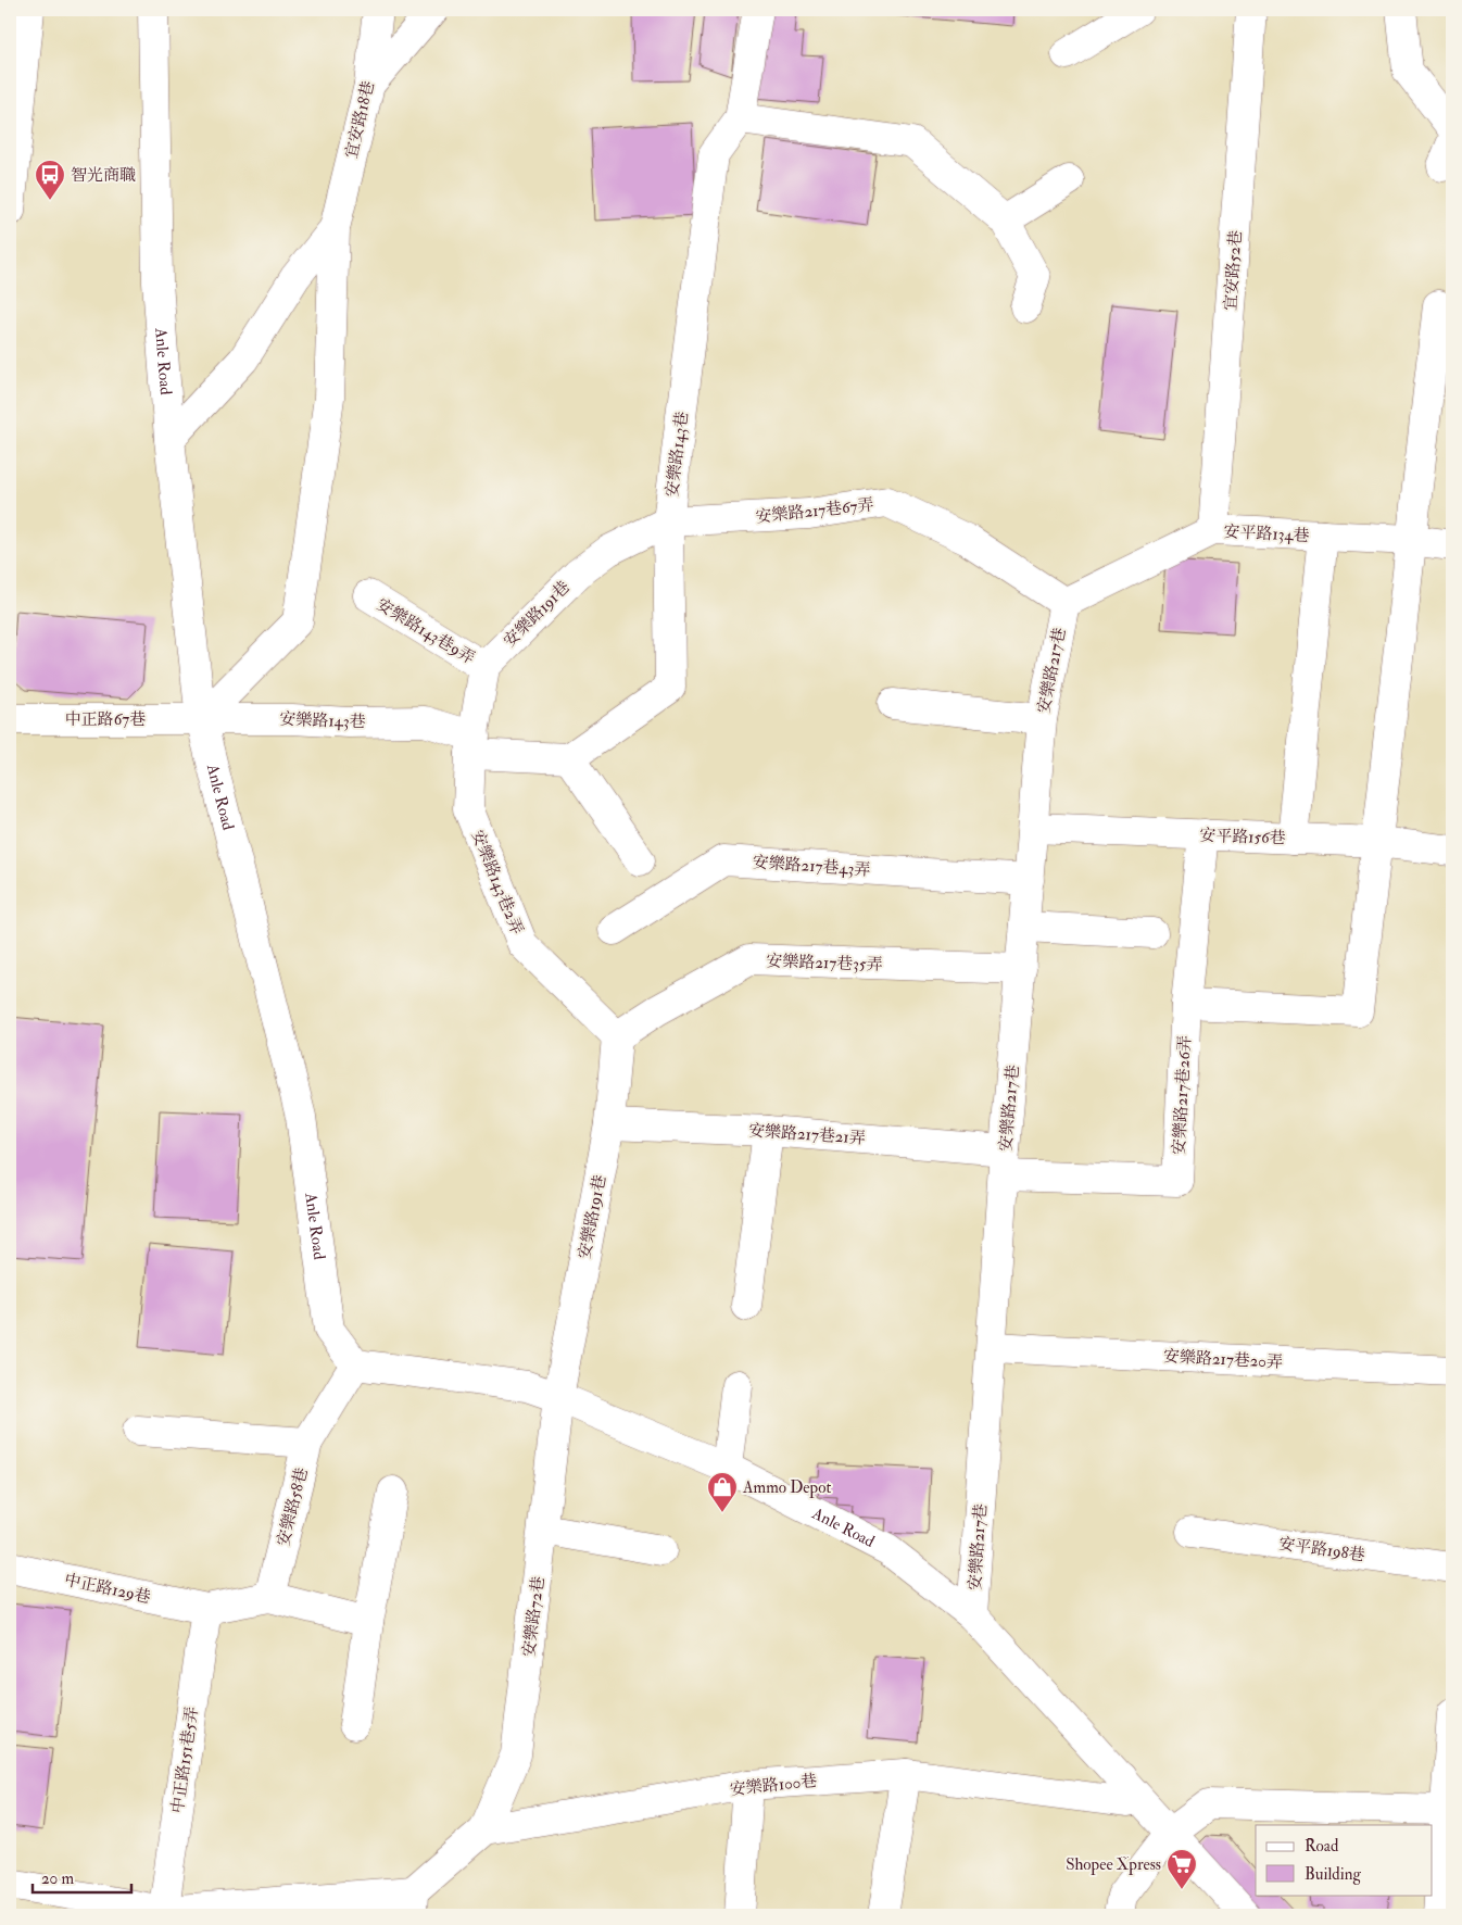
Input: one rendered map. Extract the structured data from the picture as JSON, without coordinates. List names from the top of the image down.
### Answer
{
  "streets": {
    "street": [
      "宜安路18巷",
      "宜安路52巷",
      "Anle Road",
      "安樂路143巷",
      "安樂路217巷67弄",
      "安平路134巷",
      "安樂路191巷",
      "安樂路143巷9弄",
      "安樂路217巷",
      "中正路67巷",
      "安平路156巷",
      "安樂路217巷43弄",
      "安樂路143巷2弄",
      "安樂路217巷35弄",
      "安樂路217巷26弄",
      "安樂路217巷21弄",
      "安樂路217巷20弄",
      "安樂路58巷",
      "安平路198巷",
      "中正路129巷",
      "安樂路72巷",
      "中正路151巷5弄",
      "安樂路100巷"
    ]
  },
  "crossings": [
    ["宜安路52巷", "安平路134巷"],
    ["Anle Road", "安樂路143巷"],
    ["Anle Road", "安樂路191巷"],
    ["Anle Road", "安樂路217巷"],
    ["Anle Road", "中正路67巷"],
    ["Anle Road", "安樂路58巷"],
    ["Anle Road", "安樂路72巷"],
    ["Anle Road", "安樂路100巷"],
    ["安樂路143巷", "安樂路217巷67弄"],
    ["安樂路143巷", "安樂路191巷"],
    ["安樂路143巷", "中正路67巷"],
    ["安樂路143巷", "安樂路143巷2弄"],
    ["安樂路217巷67弄", "安平路134巷"],
    ["安樂路217巷67弄", "安樂路191巷"],
    ["安樂路217巷67弄", "安樂路217巷"],
    ["安平路134巷", "安樂路217巷"],
    ["安樂路191巷", "安樂路143巷9弄"],
    ["安樂路191巷", "安樂路143巷2弄"],
    ["安樂路191巷", "安樂路217巷35弄"],
    ["安樂路191巷", "安樂路217巷21弄"],
    ["安樂路191巷", "安樂路72巷"],
    ["安樂路217巷", "安平路156巷"],
    ["安樂路217巷", "安樂路217巷43弄"],
    ["安樂路217巷", "安樂路217巷35弄"],
    ["安樂路217巷", "安樂路217巷26弄"],
    ["安樂路217巷", "安樂路217巷21弄"],
    ["安樂路217巷", "安樂路217巷20弄"],
    ["安平路156巷", "安樂路217巷26弄"],
    ["安樂路143巷2弄", "安樂路217巷35弄"],
    ["安樂路217巷26弄", "安樂路217巷21弄"],
    ["中正路129巷", "中正路151巷5弄"],
    ["安樂路72巷", "安樂路100巷"]
  ],
  "places": {
    "bus stop": ["智光商職"],
    "shop": ["Ammo Depot"],
    "supermarket": ["Shopee Xpress"]
  },
  "legend": ["Road", "Building"],
  "scale_bar": "20 m"
}
